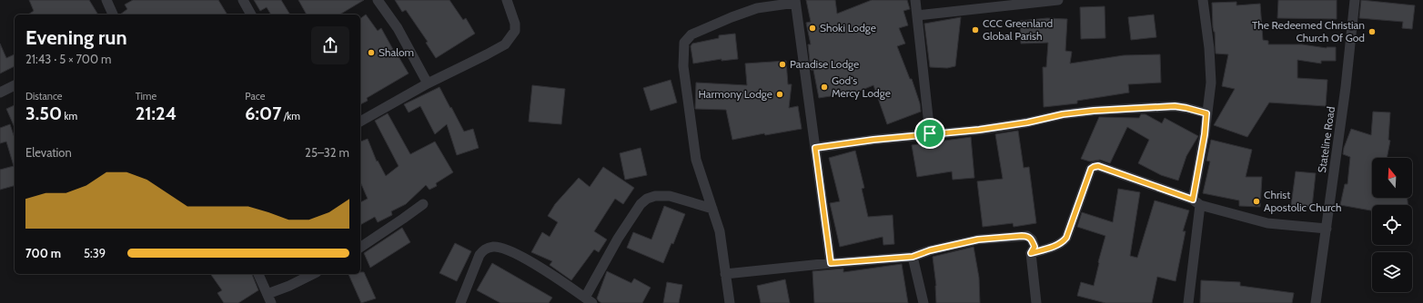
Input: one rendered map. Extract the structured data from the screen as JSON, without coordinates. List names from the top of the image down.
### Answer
{
  "streets": {
    "street": ["Stateline Road"]
  },
  "places": [
    "Shoki Lodge",
    "CCC Greenland Global Parish",
    "The Redeemed Christian Church Of God",
    "Shalom",
    "Paradise Lodge",
    "God's Mercy Lodge",
    "Harmony Lodge",
    "Christ Apostolic Church"
  ],
  "north": "top",
  "page": {
    "heading": ["Evening run", "21:43 · 5 × 700 m"],
    "stats": [
      ["Distance", "3.50 km"],
      ["Time", "21:24"],
      ["Pace", "6:07 /km"]
    ],
    "chart": ["Elevation", "25–32 m"],
    "list": [
      {
        "name": "700 m",
        "note": "5:39"
      }
    ]
  }
}
